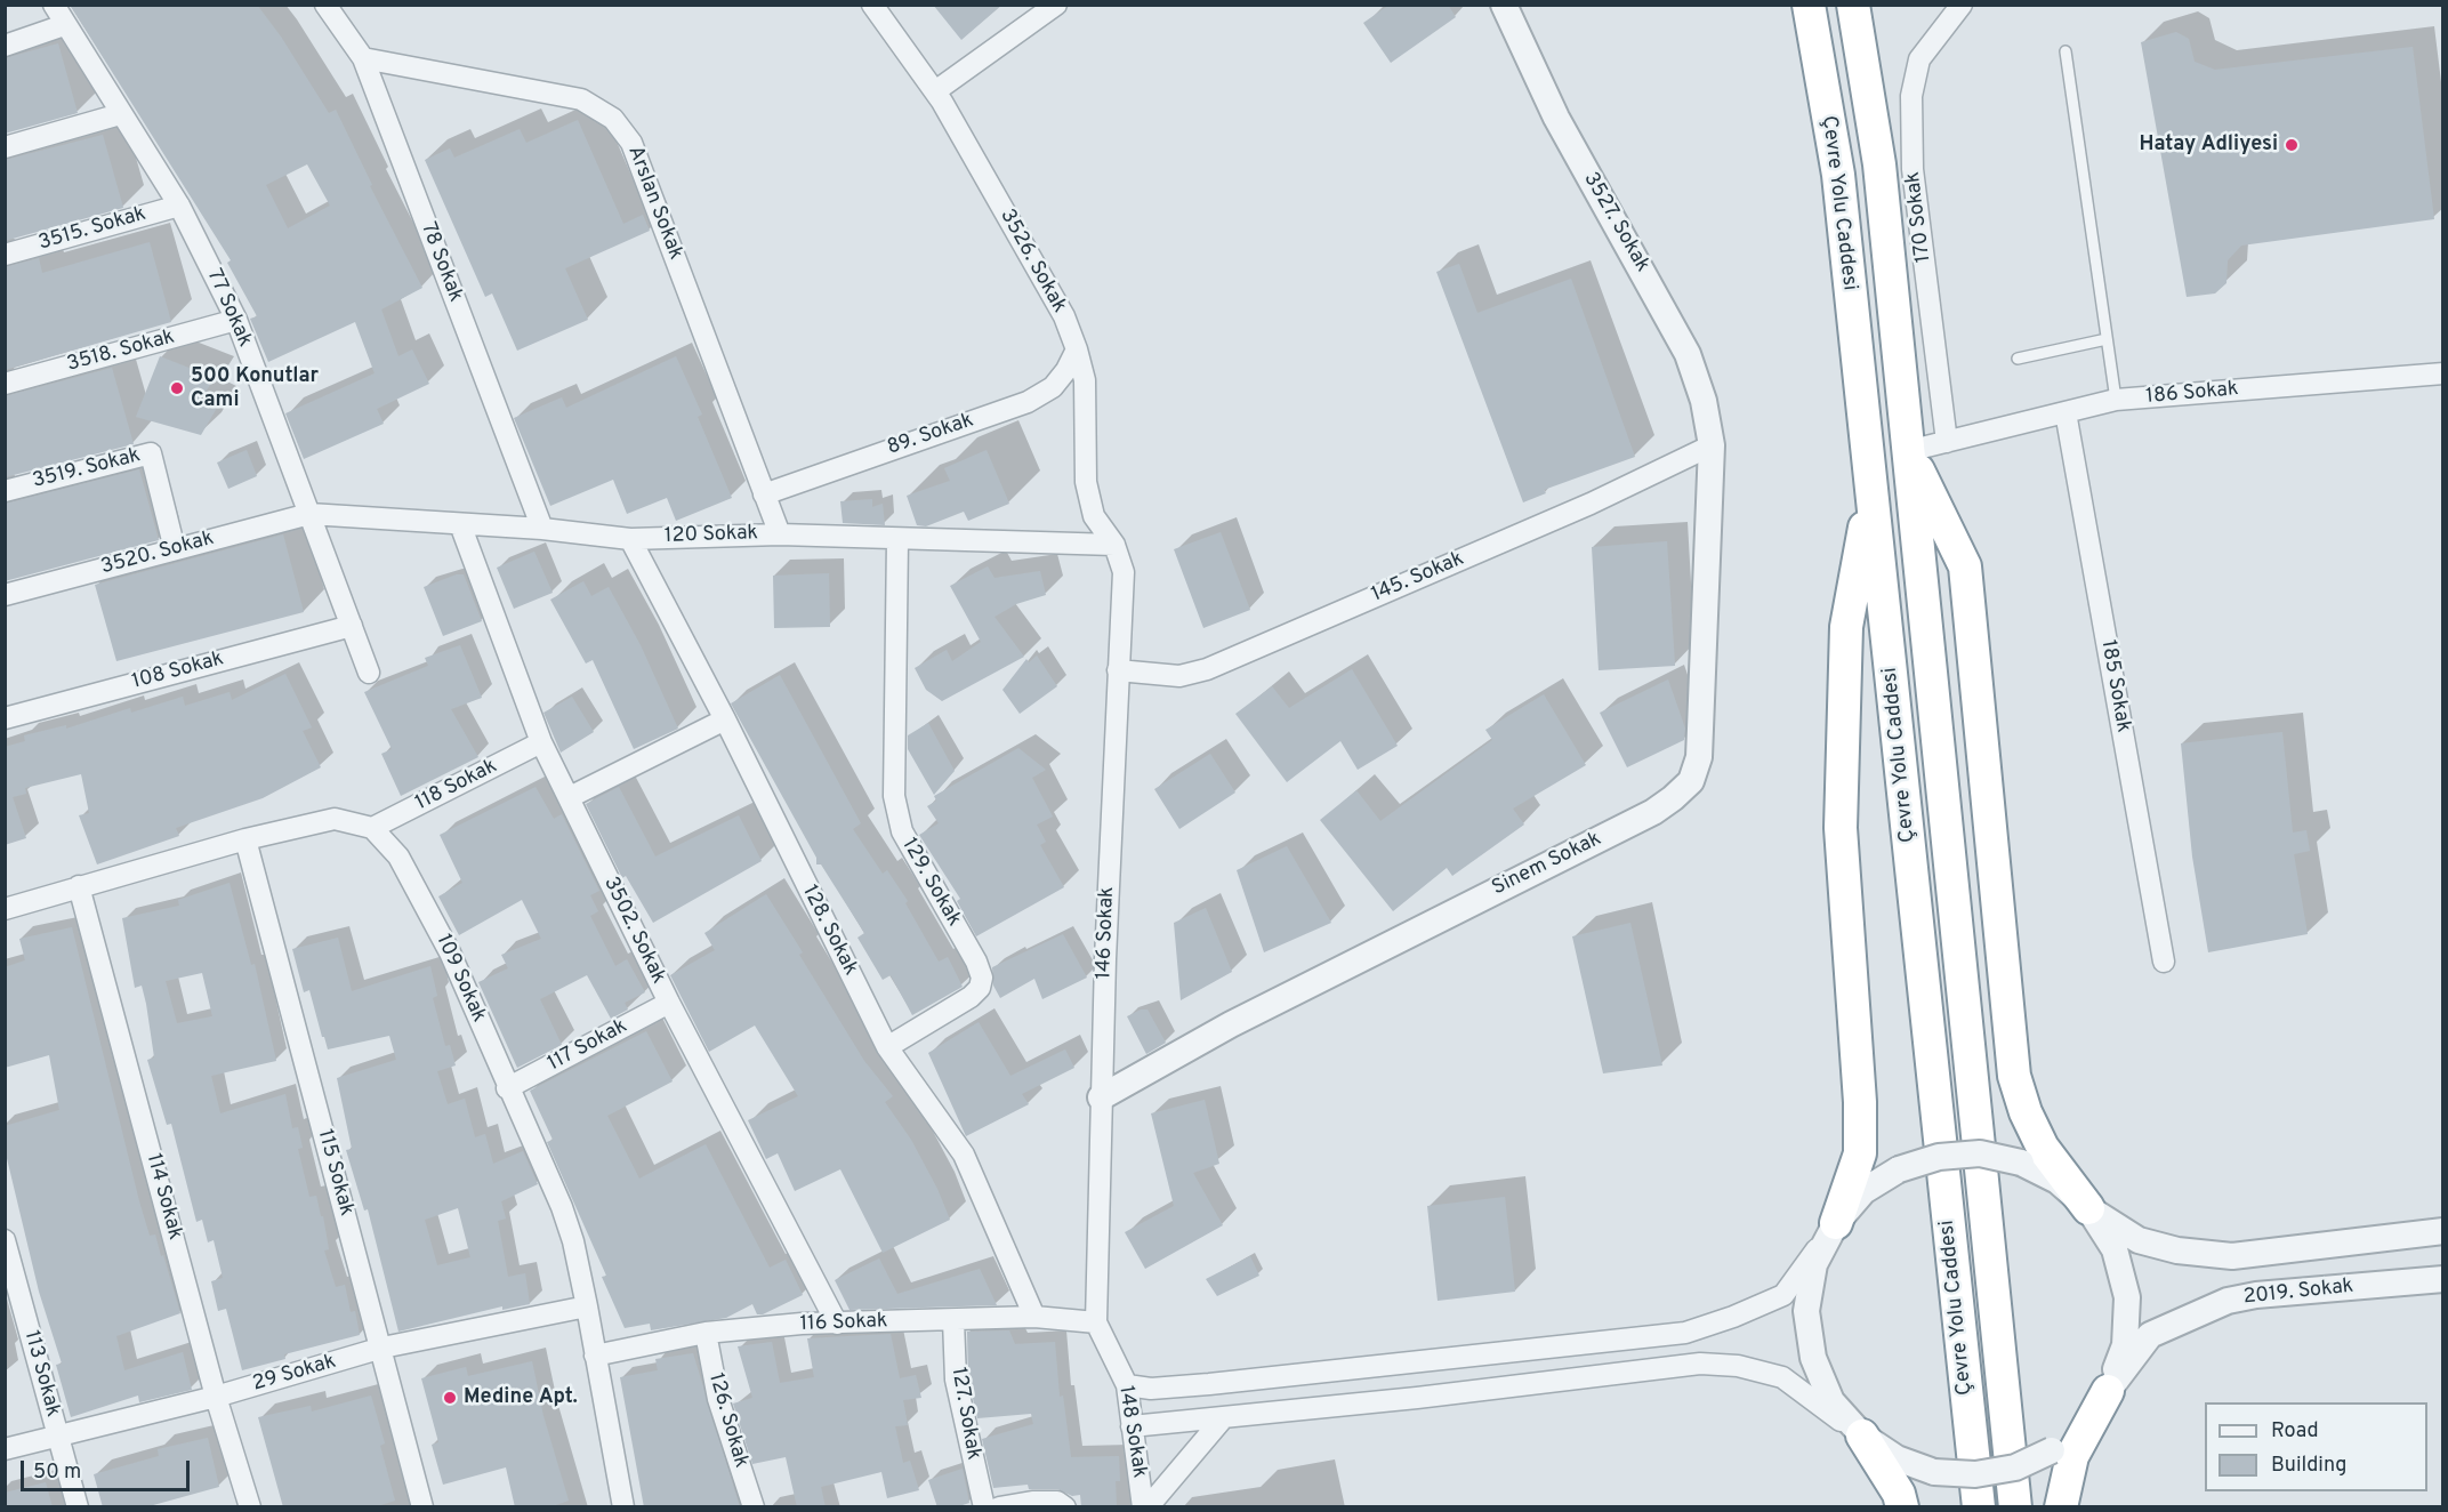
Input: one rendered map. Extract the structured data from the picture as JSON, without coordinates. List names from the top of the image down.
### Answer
{
  "streets": {
    "highway": ["Çevre Yolu Caddesi"],
    "street": [
      "Arslan Sokak",
      "170 Sokak",
      "3527. Sokak",
      "3515. Sokak",
      "3526. Sokak",
      "78 Sokak",
      "77 Sokak",
      "3518. Sokak",
      "186 Sokak",
      "89. Sokak",
      "3519. Sokak",
      "120 Sokak",
      "3520. Sokak",
      "145. Sokak",
      "108 Sokak",
      "185 Sokak",
      "118 Sokak",
      "Sinem Sokak",
      "129. Sokak",
      "3502. Sokak",
      "128. Sokak",
      "146 Sokak",
      "109 Sokak",
      "117 Sokak",
      "115 Sokak",
      "114 Sokak",
      "2019. Sokak",
      "116 Sokak",
      "113 Sokak",
      "29 Sokak",
      "127. Sokak",
      "126. Sokak",
      "148 Sokak"
    ]
  },
  "crossings": [
    ["Arslan Sokak", "78 Sokak"],
    ["Arslan Sokak", "89. Sokak"],
    ["Arslan Sokak", "120 Sokak"],
    ["Çevre Yolu Caddesi", "186 Sokak"],
    ["170 Sokak", "186 Sokak"],
    ["3527. Sokak", "145. Sokak"],
    ["3527. Sokak", "Sinem Sokak"],
    ["3515. Sokak", "77 Sokak"],
    ["3526. Sokak", "89. Sokak"],
    ["3526. Sokak", "120 Sokak"],
    ["3526. Sokak", "146 Sokak"],
    ["78 Sokak", "120 Sokak"],
    ["77 Sokak", "3518. Sokak"],
    ["77 Sokak", "120 Sokak"],
    ["77 Sokak", "3520. Sokak"],
    ["77 Sokak", "108 Sokak"],
    ["186 Sokak", "185 Sokak"],
    ["3519. Sokak", "3520. Sokak"],
    ["120 Sokak", "3520. Sokak"],
    ["120 Sokak", "129. Sokak"],
    ["120 Sokak", "3502. Sokak"],
    ["120 Sokak", "128. Sokak"],
    ["120 Sokak", "146 Sokak"],
    ["145. Sokak", "Sinem Sokak"],
    ["145. Sokak", "146 Sokak"],
    ["118 Sokak", "3502. Sokak"],
    ["118 Sokak", "109 Sokak"],
    ["Sinem Sokak", "146 Sokak"],
    ["129. Sokak", "128. Sokak"],
    ["3502. Sokak", "117 Sokak"],
    ["3502. Sokak", "116 Sokak"],
    ["128. Sokak", "116 Sokak"],
    ["146 Sokak", "116 Sokak"],
    ["146 Sokak", "148 Sokak"],
    ["109 Sokak", "117 Sokak"],
    ["109 Sokak", "116 Sokak"],
    ["109 Sokak", "29 Sokak"],
    ["115 Sokak", "29 Sokak"],
    ["114 Sokak", "29 Sokak"],
    ["116 Sokak", "127. Sokak"],
    ["116 Sokak", "126. Sokak"],
    ["116 Sokak", "148 Sokak"],
    ["113 Sokak", "29 Sokak"]
  ],
  "places": ["Hatay Adliyesi", "500 Konutlar Cami", "Medine Apt."],
  "legend": ["Road", "Building"],
  "scale_bar": "50 m"
}
